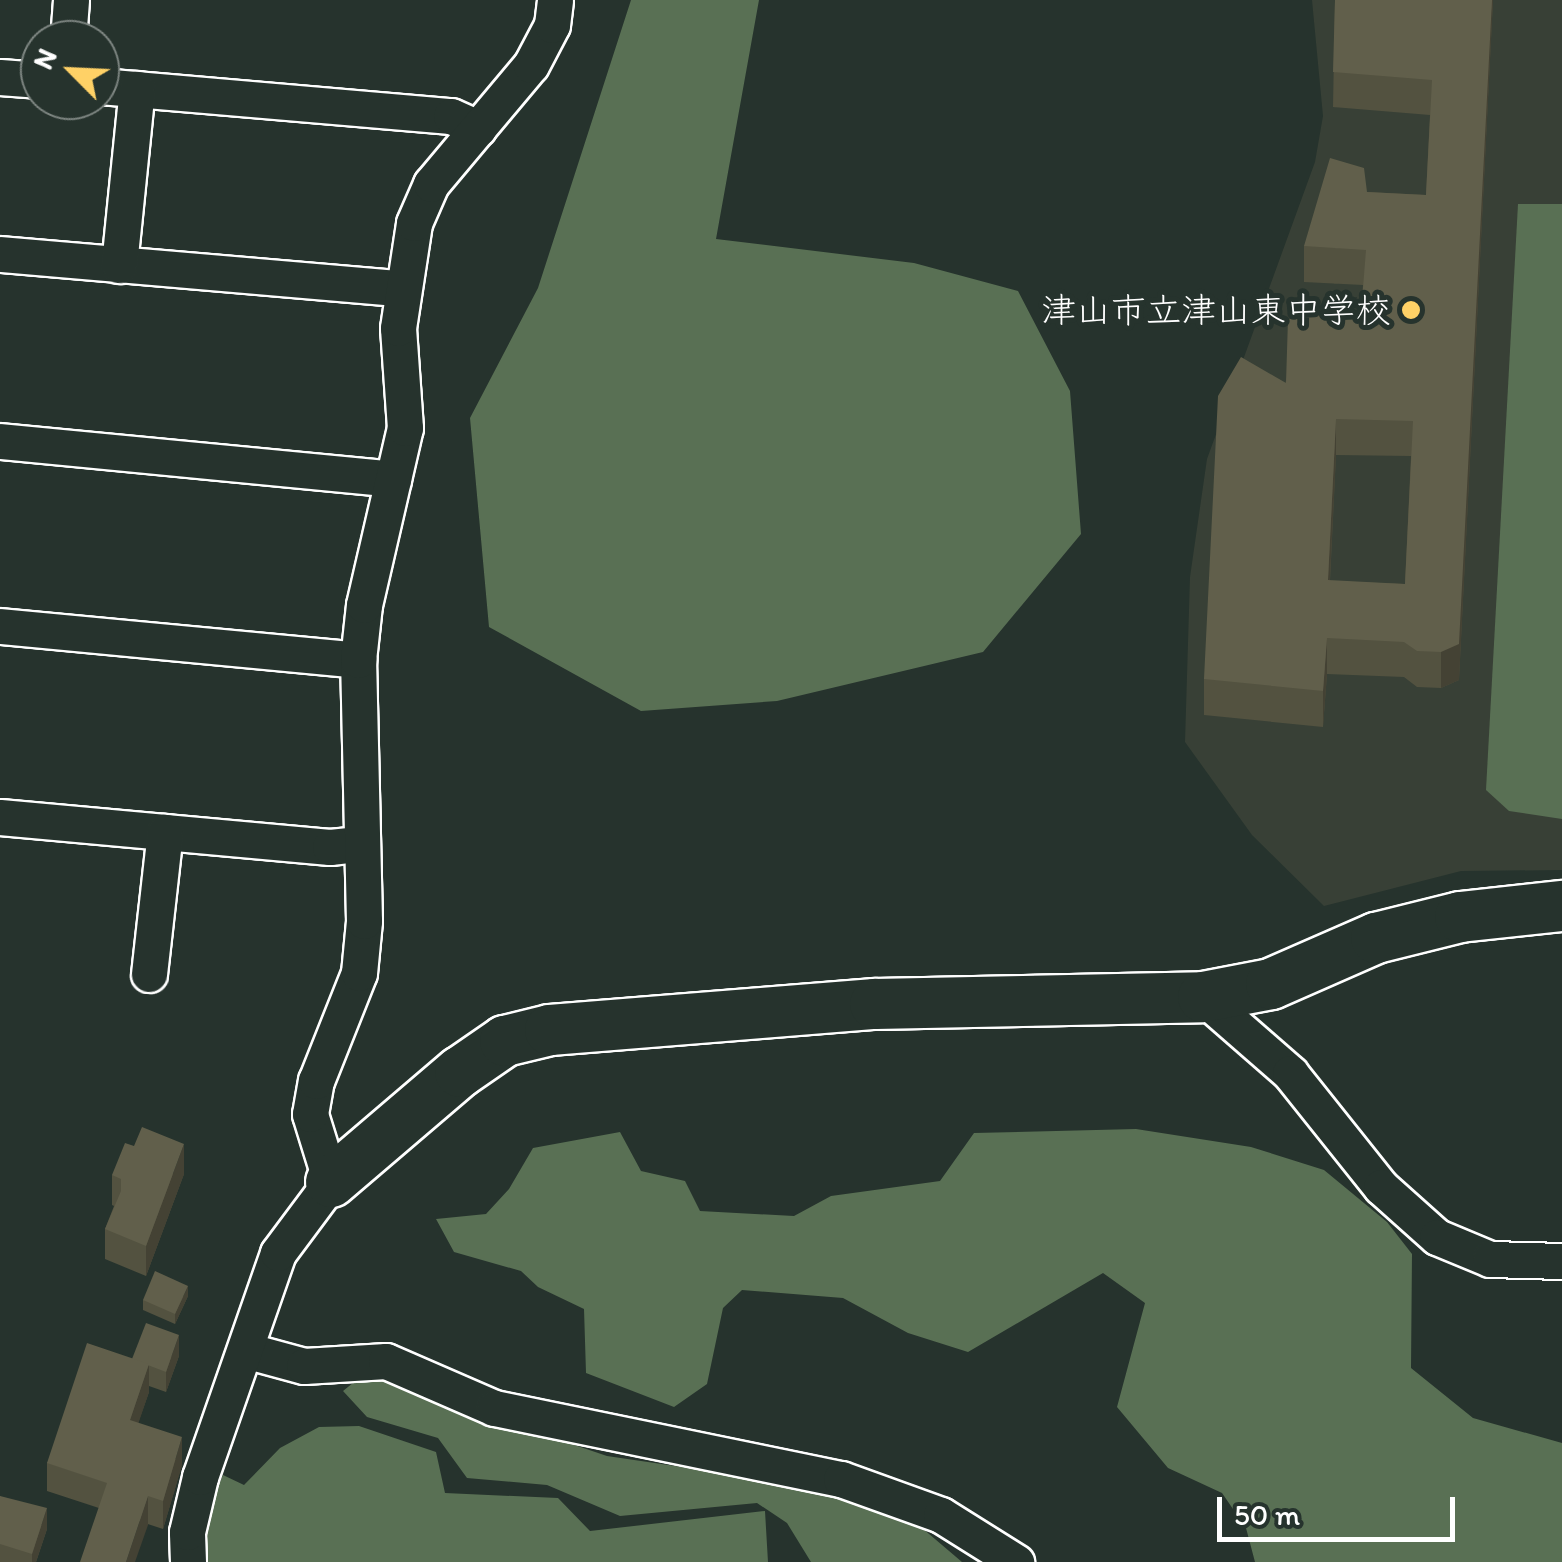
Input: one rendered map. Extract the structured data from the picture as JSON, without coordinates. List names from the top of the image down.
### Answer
{
  "places": ["津山市立津山東中学校"],
  "scale_bar": "50 m",
  "north": "top left"
}
